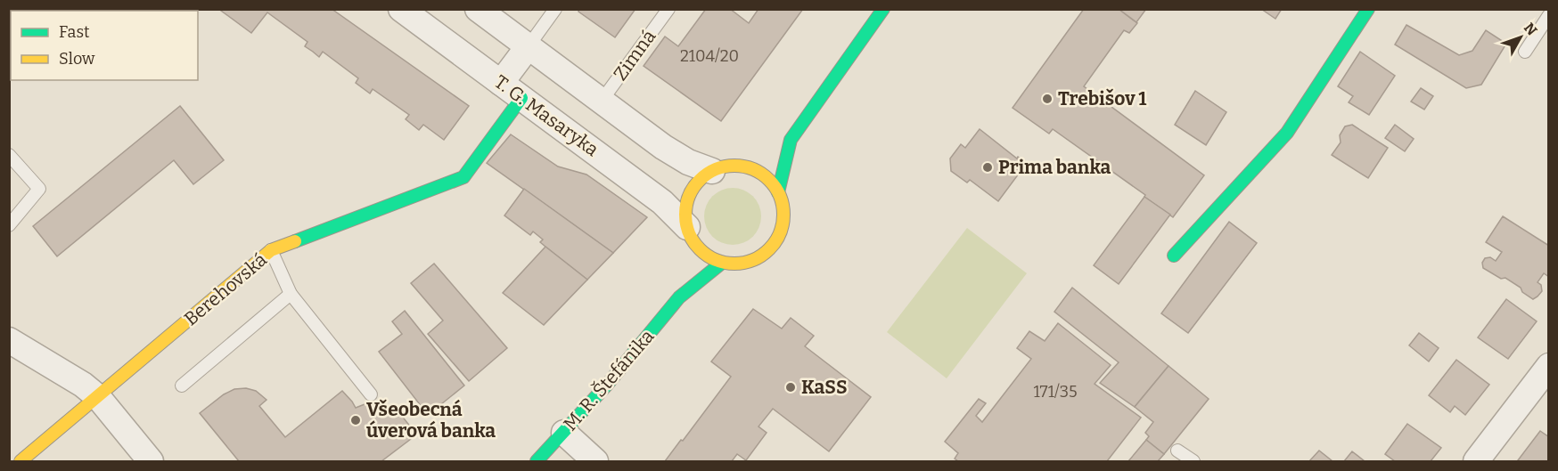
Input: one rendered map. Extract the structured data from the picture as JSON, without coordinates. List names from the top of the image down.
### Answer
{
  "streets": {
    "street": ["T. G. Masaryka", "Berehovská", "M. R. Štefánika"],
    "lane": ["Zimná"]
  },
  "crossings": [
    ["T. G. Masaryka", "Berehovská"],
    ["T. G. Masaryka", "M. R. Štefánika"]
  ],
  "places": [
    "Trebišov 1",
    "Prima banka",
    "KaSS",
    "Všeobecná úverová banka"
  ],
  "house_numbers": ["2104/20", "171/35"],
  "legend": ["Fast", "Slow"],
  "north": "top right"
}
